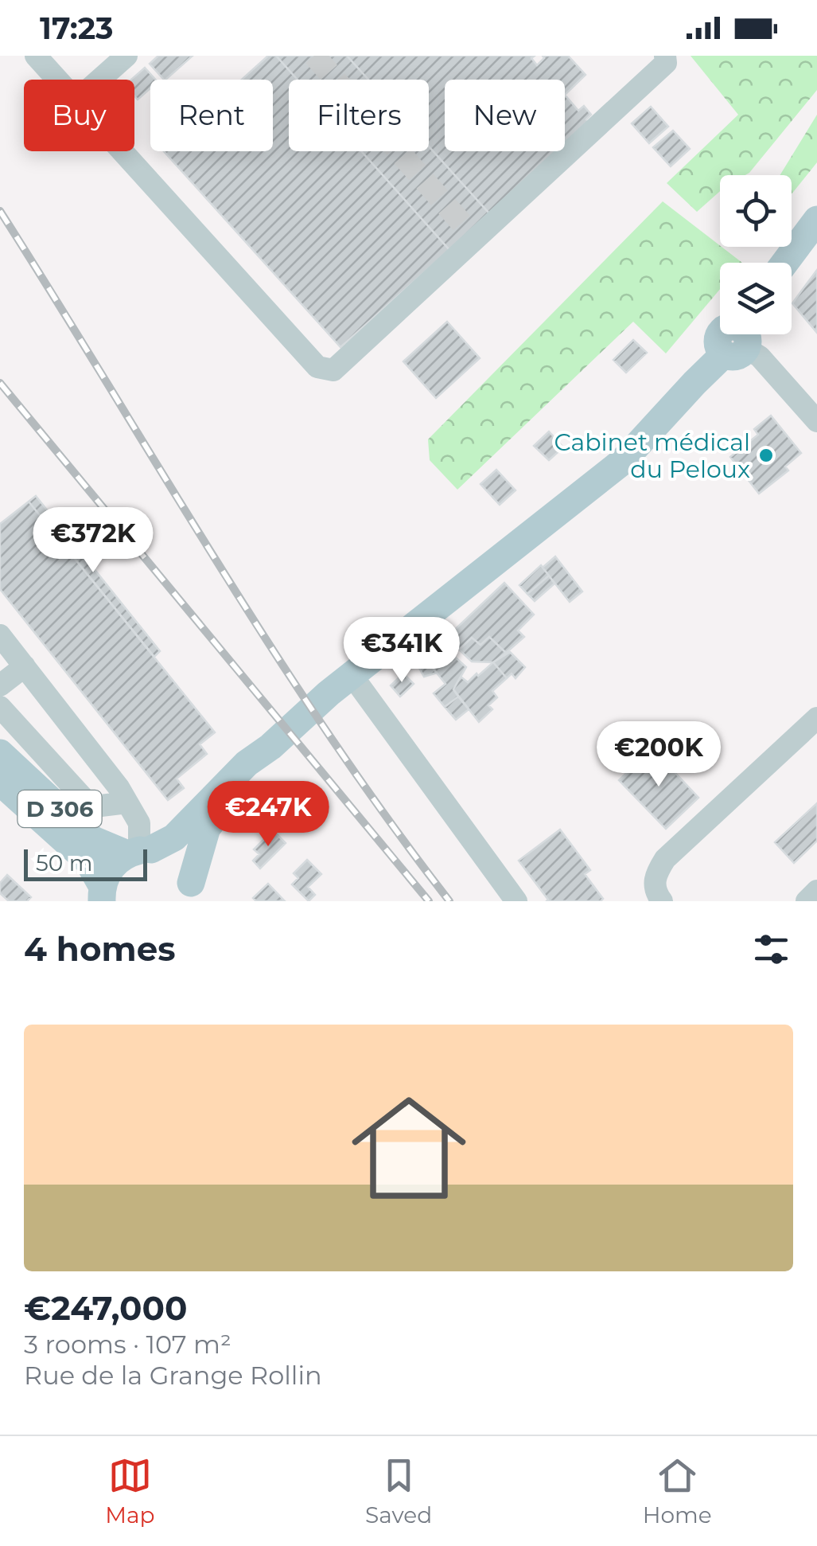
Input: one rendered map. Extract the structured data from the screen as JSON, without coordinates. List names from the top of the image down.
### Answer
{
  "streets": {
    "main road": ["D 306"]
  },
  "places": ["Cabinet médical du Peloux"],
  "scale_bar": "50 m",
  "page": {
    "status": "17:23",
    "chip": [
      "Buy",
      "Rent",
      "Filters",
      "New"
    ],
    "price": [
      "€372K",
      "€341K",
      "€200K",
      "€247K"
    ],
    "scale": "50 m",
    "heading": "4 homes",
    "list": [
      {
        "name": "€247,000",
        "note": "3 rooms · 107 m² · Rue de la Grange Rollin"
      }
    ],
    "tabs": ["Map", "Saved", "Home"]
  }
}
